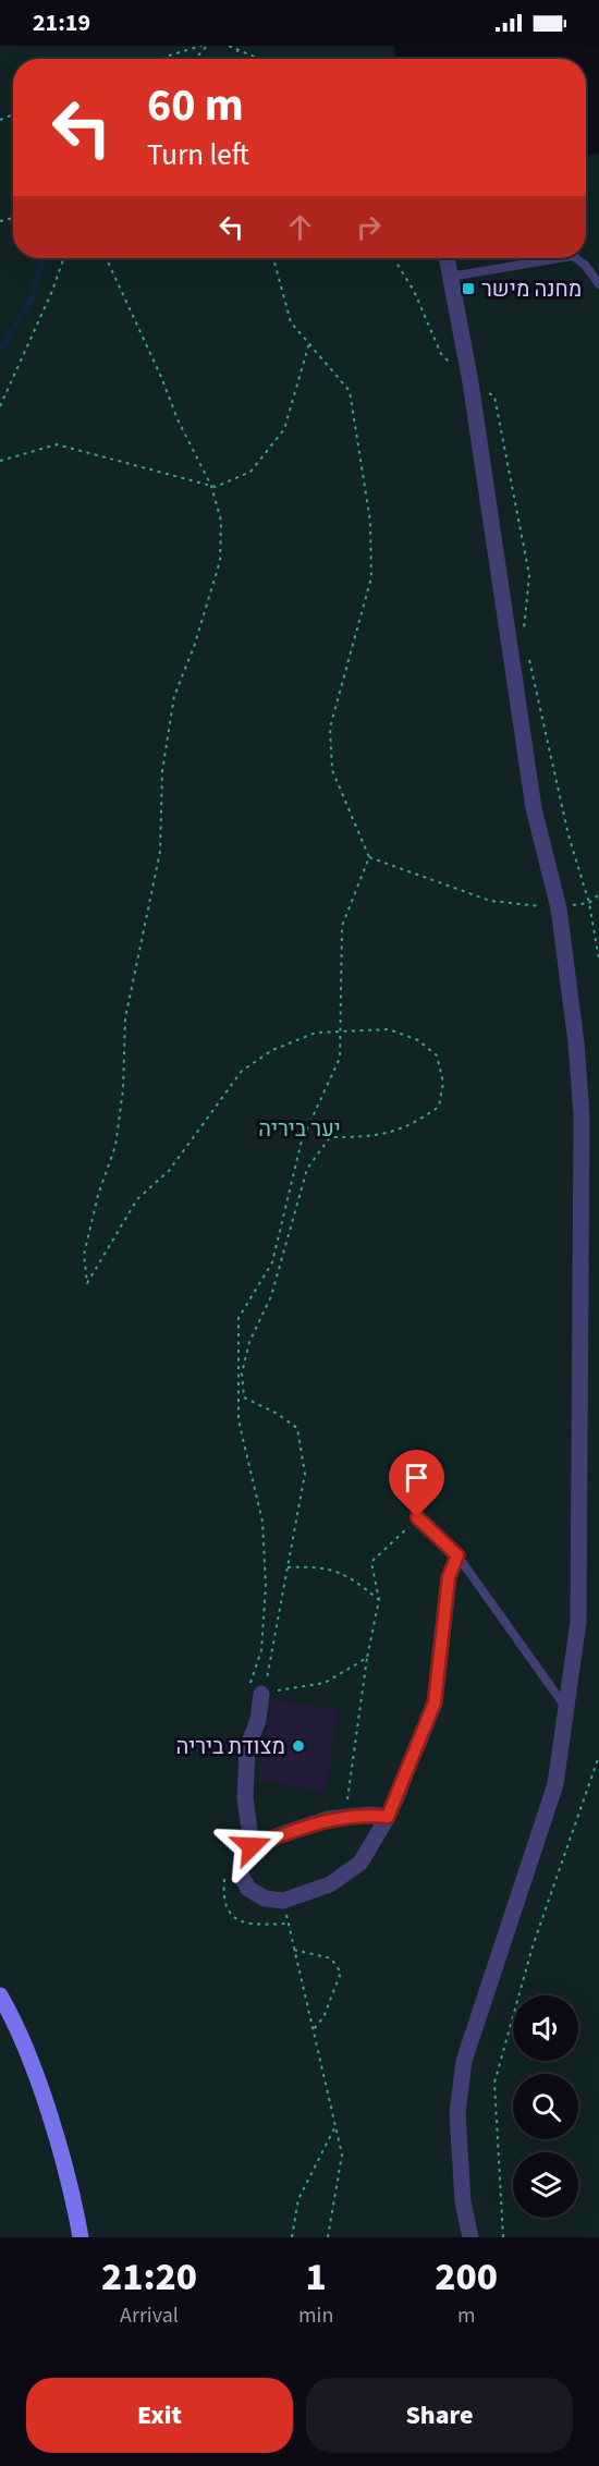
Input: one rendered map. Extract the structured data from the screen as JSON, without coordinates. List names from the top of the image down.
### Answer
{
  "parks": ["יער ביריה"],
  "places": {
    "transit": ["מחנה מישר"],
    "other": ["מצודת ביריה"]
  },
  "page": {
    "status": "21:19",
    "turn": ["60 m", "Turn left"],
    "eta": [
      "21:20",
      "Arrival",
      "1",
      "min",
      "200",
      "m"
    ],
    "buttons": ["Exit", "Share"]
  }
}
